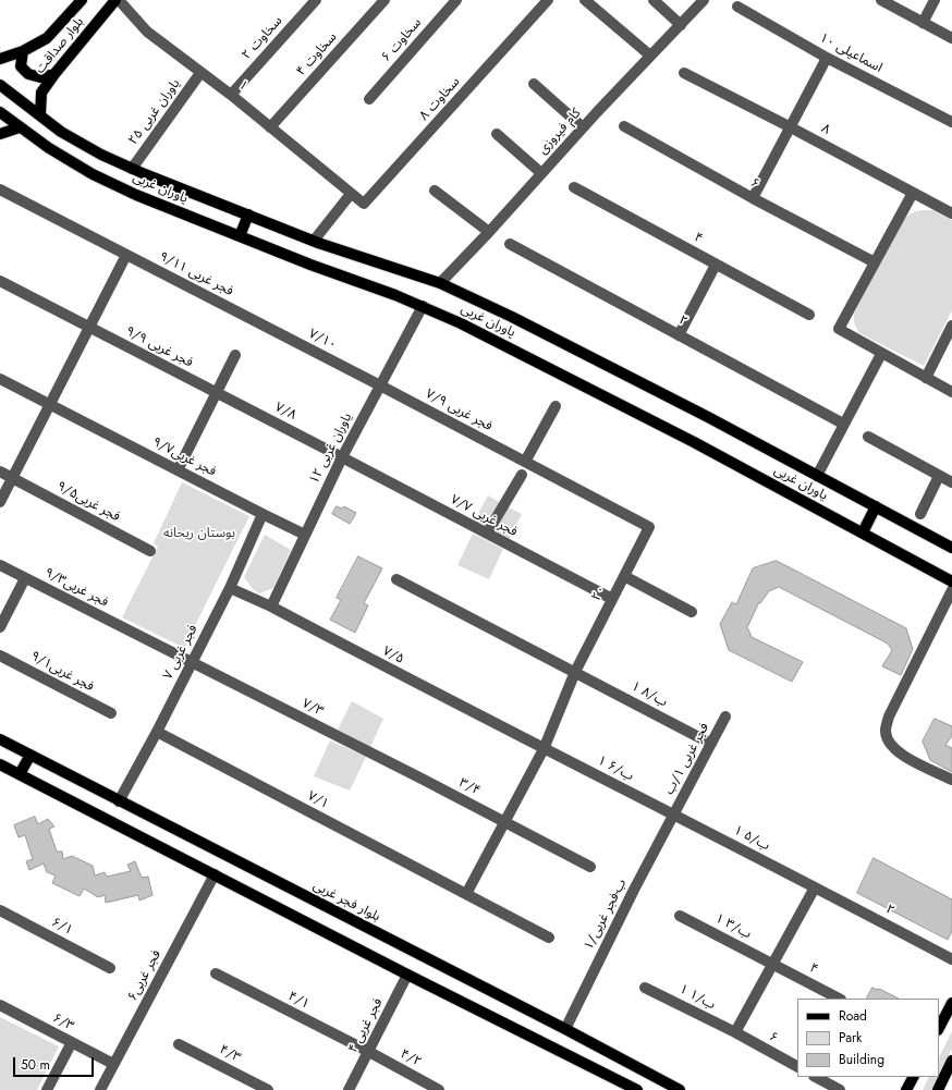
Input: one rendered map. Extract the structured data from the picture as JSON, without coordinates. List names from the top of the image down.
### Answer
{
  "streets": {
    "main road": ["بلوار صداقت", "یاوران غربی", "بلوار فجر غربی"],
    "street": [
      "سخاوت ۲",
      "سخاوت ۶",
      "اسماعیلی ۱۰",
      "سخاوت ۴",
      "۱",
      "سخاوت ۸",
      "یاوران غربی ۲۵",
      "۸",
      "کام فیروزی",
      "۶",
      "۴",
      "۹/۱۱ فجر غربی",
      "۲",
      "۷/۱۰",
      "۹/۹ فجر غربی",
      "۷/۹ فجر غربی",
      "۷/۸",
      "۱۲ یاوران غربی",
      "فجر غربی۹/۷",
      "فجر غربی۹/۵",
      "۷/۷ فجر غربی",
      "فجر غربی۹/۳",
      "۲۰",
      "۷ فجر غربی",
      "۷/۵",
      "فجر غربی۹/۱",
      "۱ ب/۸",
      "۷/۳",
      "فجر غربی ۱/ب",
      "۱ ب/۶",
      "۳/۴",
      "۷/۱",
      "۱ ب/۵",
      "۱/ب-فجر غربی",
      "۶/۱",
      "۱ ب/۳",
      "فجر غربی۶",
      "۱ ب/۱",
      "۴/۱",
      "۶/۳",
      "۴ فجر غربی",
      "۴/۳",
      "۴/۲"
    ]
  },
  "crossings": [
    ["سخاوت ۲", "۱"],
    ["بلوار صداقت", "۱"],
    ["بلوار صداقت", "یاوران غربی"],
    ["سخاوت ۴", "۱"],
    ["۱", "سخاوت ۸"],
    ["۱", "یاوران غربی ۲۵"],
    ["یاوران غربی ۲۵", "یاوران غربی"],
    ["کام فیروزی", "یاوران غربی"],
    ["۶", "۱ ب/۱"],
    ["یاوران غربی", "۱۲ یاوران غربی"],
    ["۴", "۱ ب/۳"],
    ["۹/۱۱ فجر غربی", "۷/۱۰"],
    ["۲", "۱ ب/۵"],
    ["۷/۱۰", "۷/۹ فجر غربی"],
    ["۷/۱۰", "۱۲ یاوران غربی"],
    ["۹/۹ فجر غربی", "۷/۸"],
    ["۷/۹ فجر غربی", "۱۲ یاوران غربی"],
    ["۷/۹ فجر غربی", "۲۰"],
    ["۷/۸", "۱۲ یاوران غربی"],
    ["۷/۸", "۷/۷ فجر غربی"],
    ["۱۲ یاوران غربی", "فجر غربی۹/۷"],
    ["۱۲ یاوران غربی", "۷/۷ فجر غربی"],
    ["۱۲ یاوران غربی", "۷/۵"],
    ["فجر غربی۹/۷", "۷ فجر غربی"],
    ["۷/۷ فجر غربی", "۲۰"],
    ["فجر غربی۹/۳", "۷ فجر غربی"],
    ["فجر غربی۹/۳", "۷/۳"],
    ["۲۰", "۷/۵"],
    ["۲۰", "۱ ب/۸"],
    ["۲۰", "۱ ب/۶"],
    ["۲۰", "۳/۴"],
    ["۲۰", "۷/۱"],
    ["۷ فجر غربی", "۷/۵"],
    ["۷ فجر غربی", "۷/۳"],
    ["۷ فجر غربی", "۷/۱"],
    ["۷ فجر غربی", "بلوار فجر غربی"],
    ["۷/۵", "۱ ب/۶"],
    ["۱ ب/۸", "فجر غربی ۱/ب"],
    ["۷/۳", "۳/۴"],
    ["فجر غربی ۱/ب", "۱ ب/۶"],
    ["فجر غربی ۱/ب", "۱ ب/۵"],
    ["فجر غربی ۱/ب", "۱/ب-فجر غربی"],
    ["۱ ب/۶", "۱ ب/۵"],
    ["۱ ب/۶", "۱/ب-فجر غربی"],
    ["۱ ب/۵", "۱/ب-فجر غربی"],
    ["بلوار فجر غربی", "۱/ب-فجر غربی"],
    ["فجر غربی۶", "۶/۳"],
    ["۴/۱", "۴ فجر غربی"],
    ["۴/۱", "۴/۲"],
    ["۴ فجر غربی", "۴/۲"]
  ],
  "parks": ["بوستان ریحانه"],
  "legend": ["Road", "Park", "Building"],
  "scale_bar": "50 m"
}
